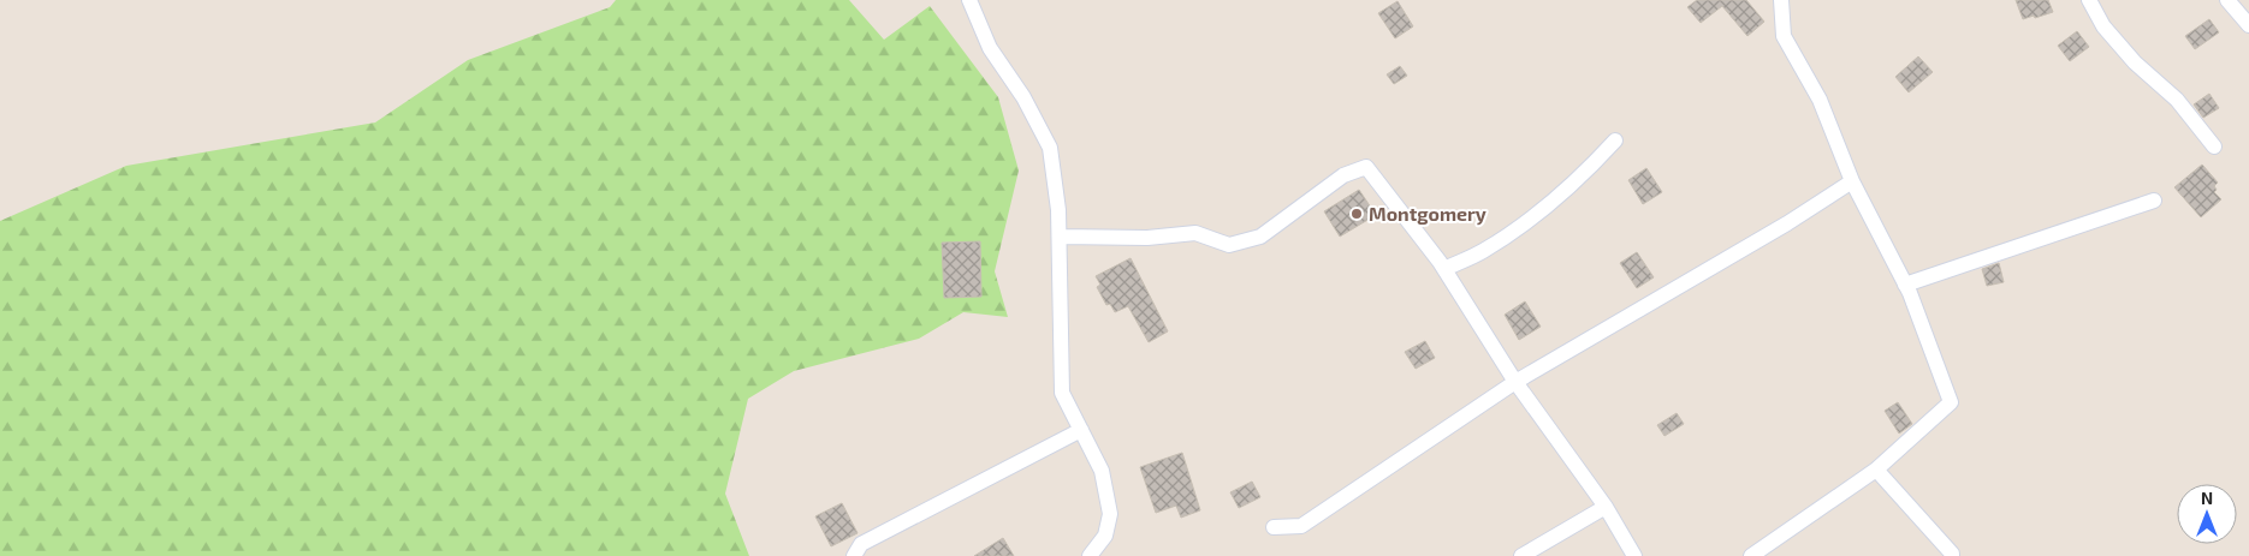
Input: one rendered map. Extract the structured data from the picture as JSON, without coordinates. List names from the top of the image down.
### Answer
{
  "places": ["Montgomery"],
  "north": "top"
}
